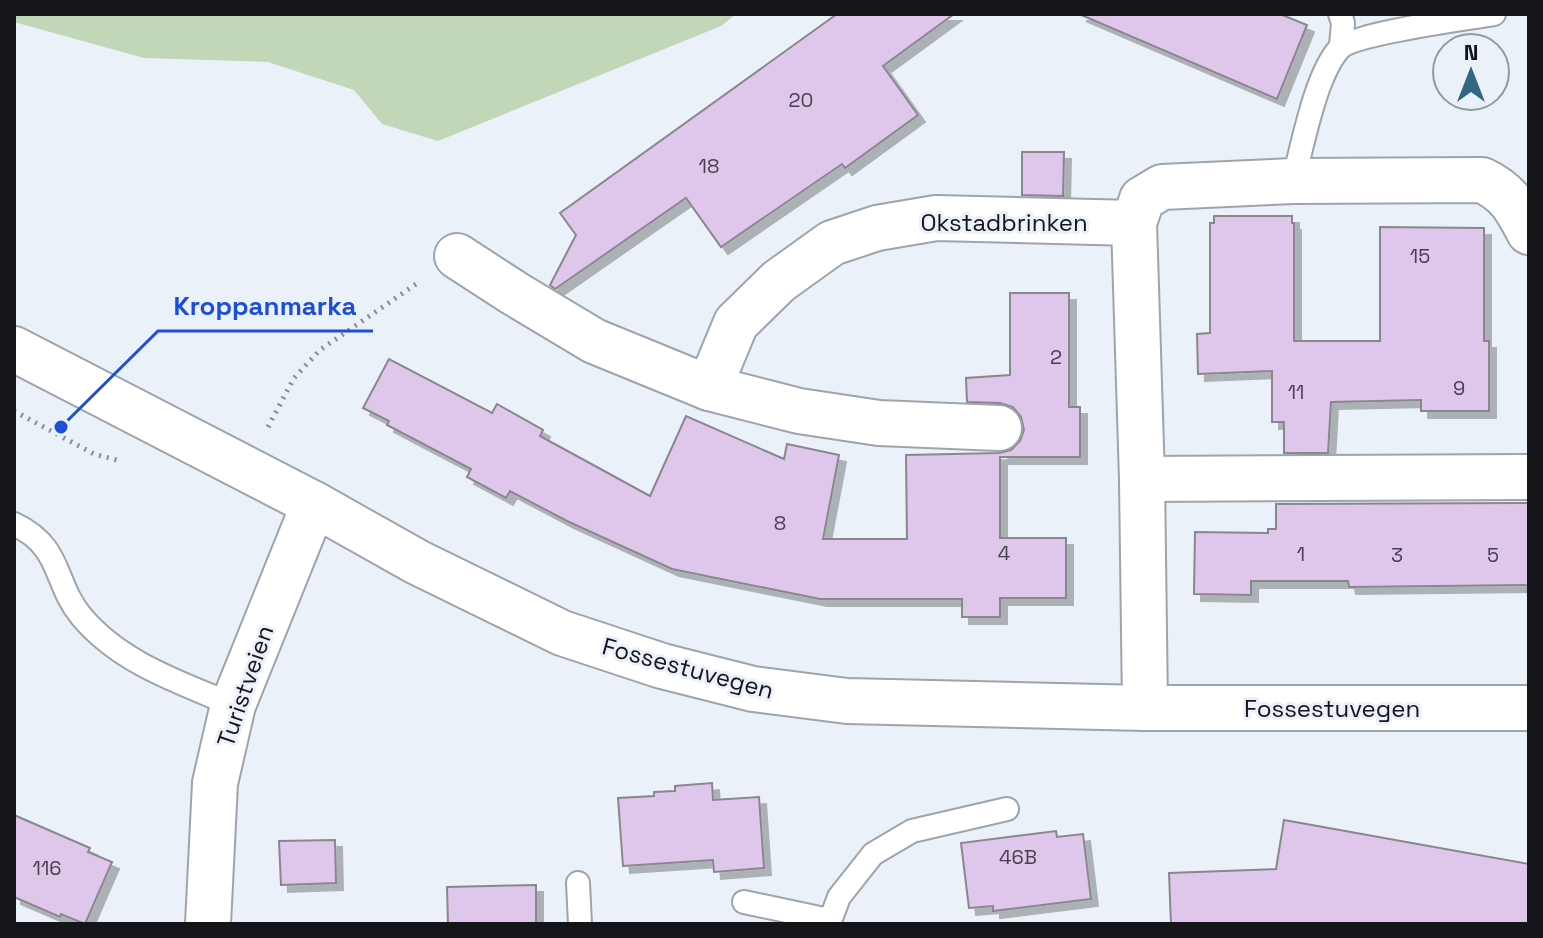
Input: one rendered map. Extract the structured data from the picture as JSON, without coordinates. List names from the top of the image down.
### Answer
{
  "streets": {
    "street": ["Okstadbrinken", "Fossestuvegen", "Turistveien"]
  },
  "crossings": [
    ["Fossestuvegen", "Turistveien"]
  ],
  "places": ["Kroppanmarka"],
  "house_numbers": [
    "20",
    "18",
    "15",
    "2",
    "9",
    "11",
    "8",
    "4",
    "1",
    "3",
    "5",
    "46B",
    "116"
  ],
  "north": "top"
}
